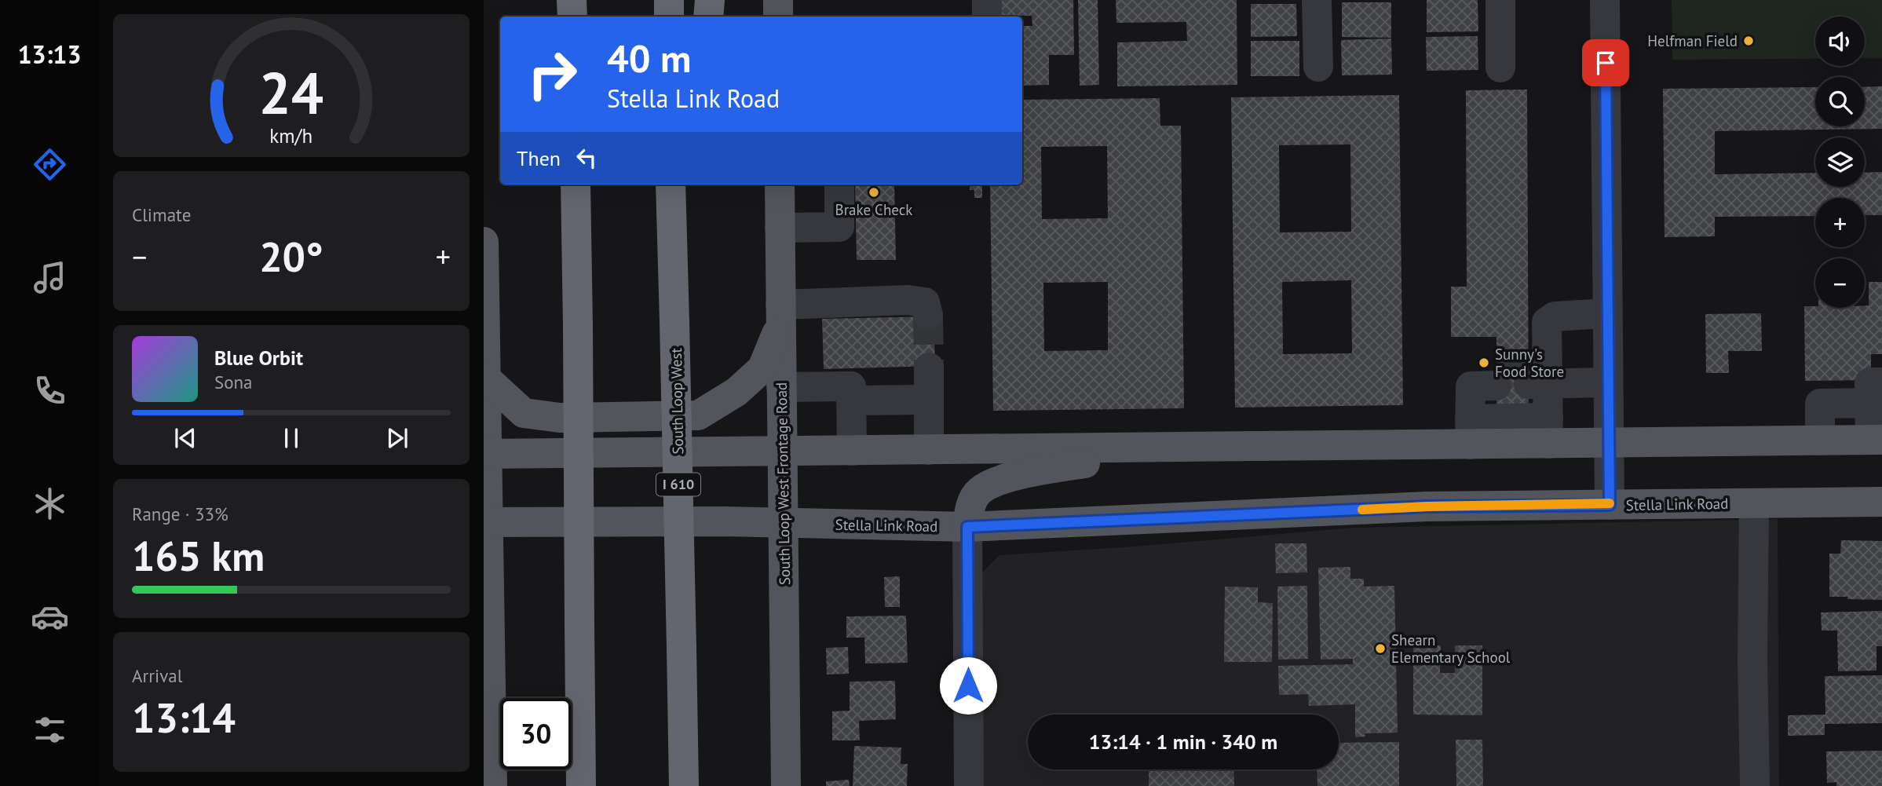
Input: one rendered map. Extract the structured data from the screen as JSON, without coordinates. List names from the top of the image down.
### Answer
{
  "streets": {
    "highway": ["South Loop West", "I 610"],
    "main road": ["South Loop West Frontage Road", "Stella Link Road"]
  },
  "crossings": [
    ["South Loop West Frontage Road", "Stella Link Road"]
  ],
  "places": [
    "Helfman Field",
    "Brake Check",
    "Sunny's Food Store",
    "Shearn Elementary School"
  ],
  "page": {
    "tabs": "13:13",
    "map_buttons": ["+", "−"],
    "turn": ["40 m", "Stella Link Road"],
    "then": "Then",
    "tile": [
      "Climate",
      ["Range · 33%", "165 km"],
      ["Arrival", "13:14"]
    ],
    "heat": ["−", "20°", "+"],
    "song": ["Blue Orbit", "Sona"],
    "limit": "30",
    "trip": "13:14 · 1 min · 340 m",
    "gauge": ["24", "km/h"]
  }
}
